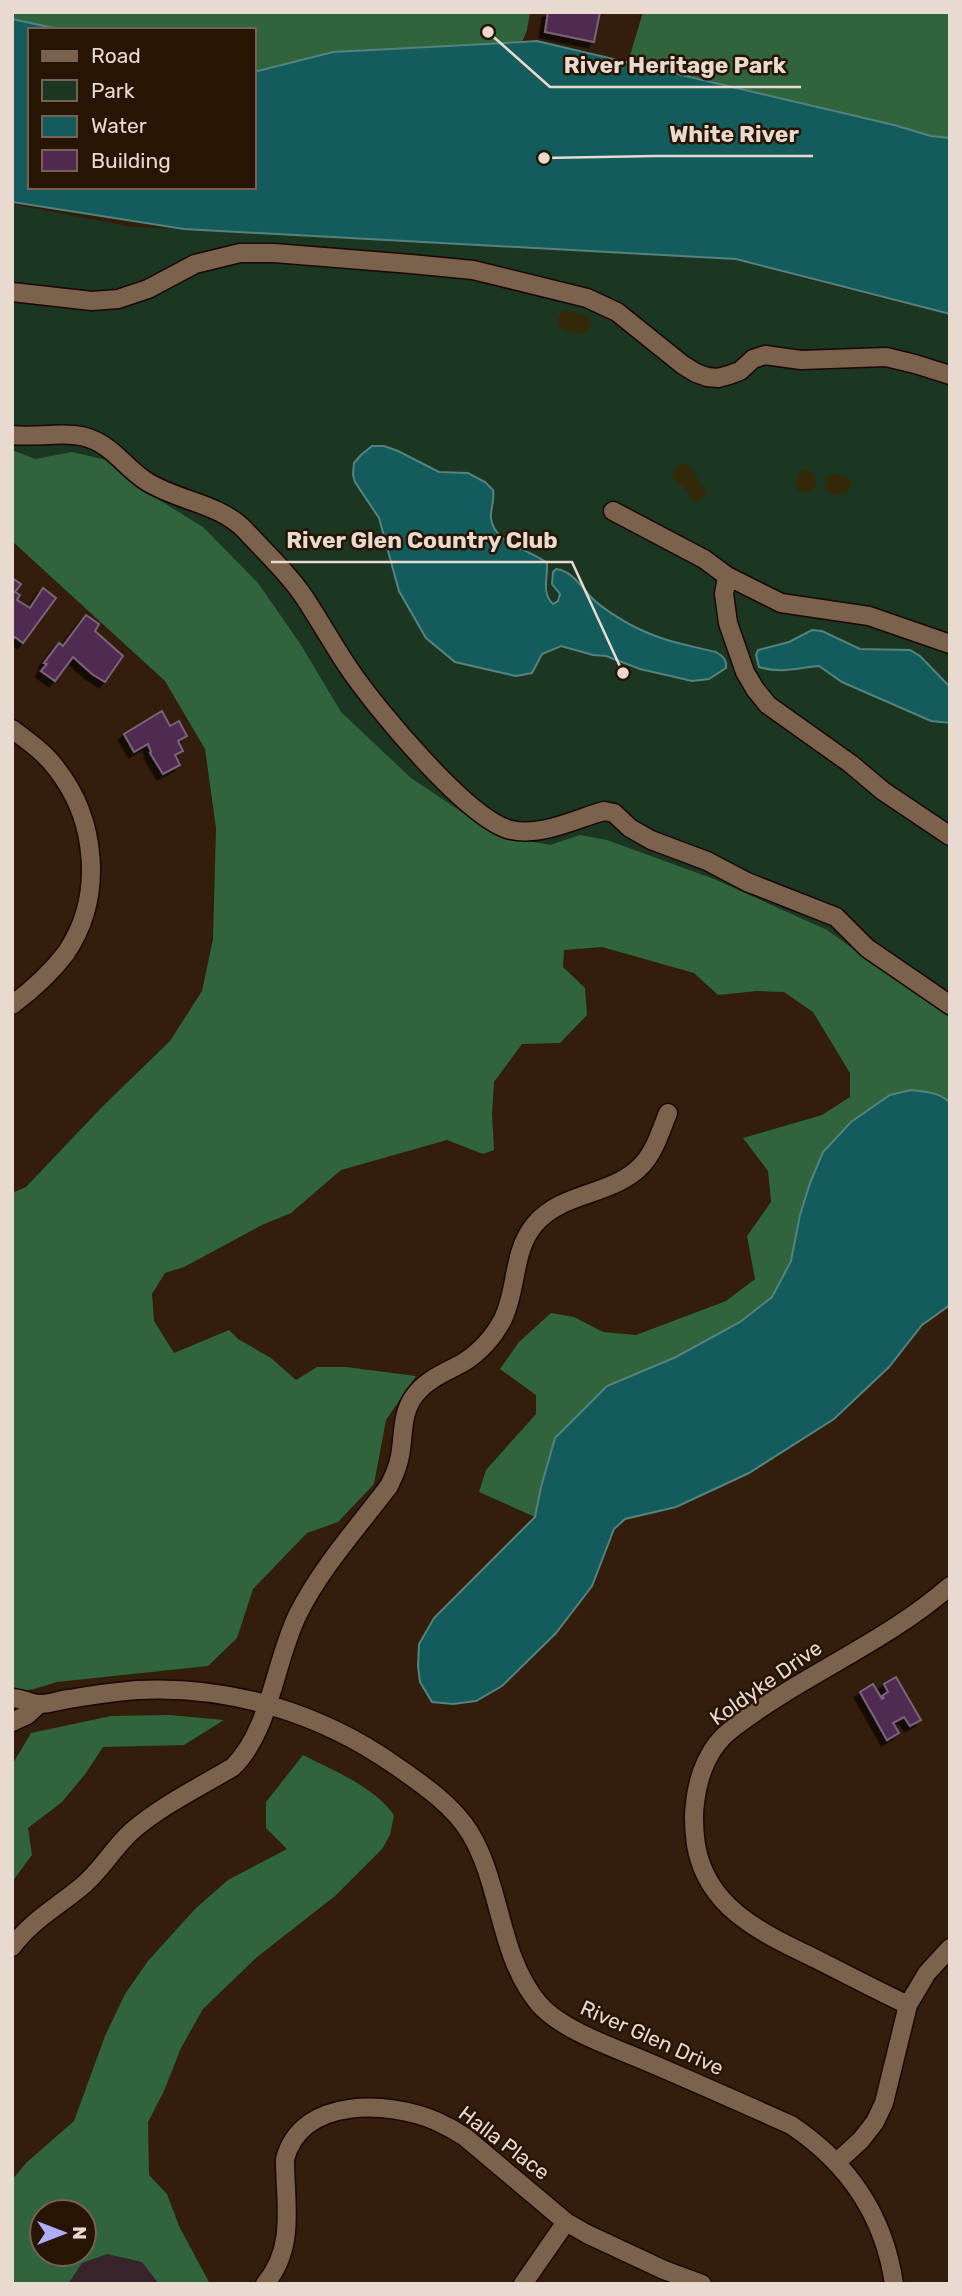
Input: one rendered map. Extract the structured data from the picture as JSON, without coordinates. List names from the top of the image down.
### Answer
{
  "streets": {
    "street": ["Koldyke Drive", "River Glen Drive", "Halla Place"]
  },
  "places": ["River Heritage Park", "White River", "River Glen Country Club"],
  "legend": [
    "Road",
    "Park",
    "Water",
    "Building"
  ],
  "north": "right"
}
